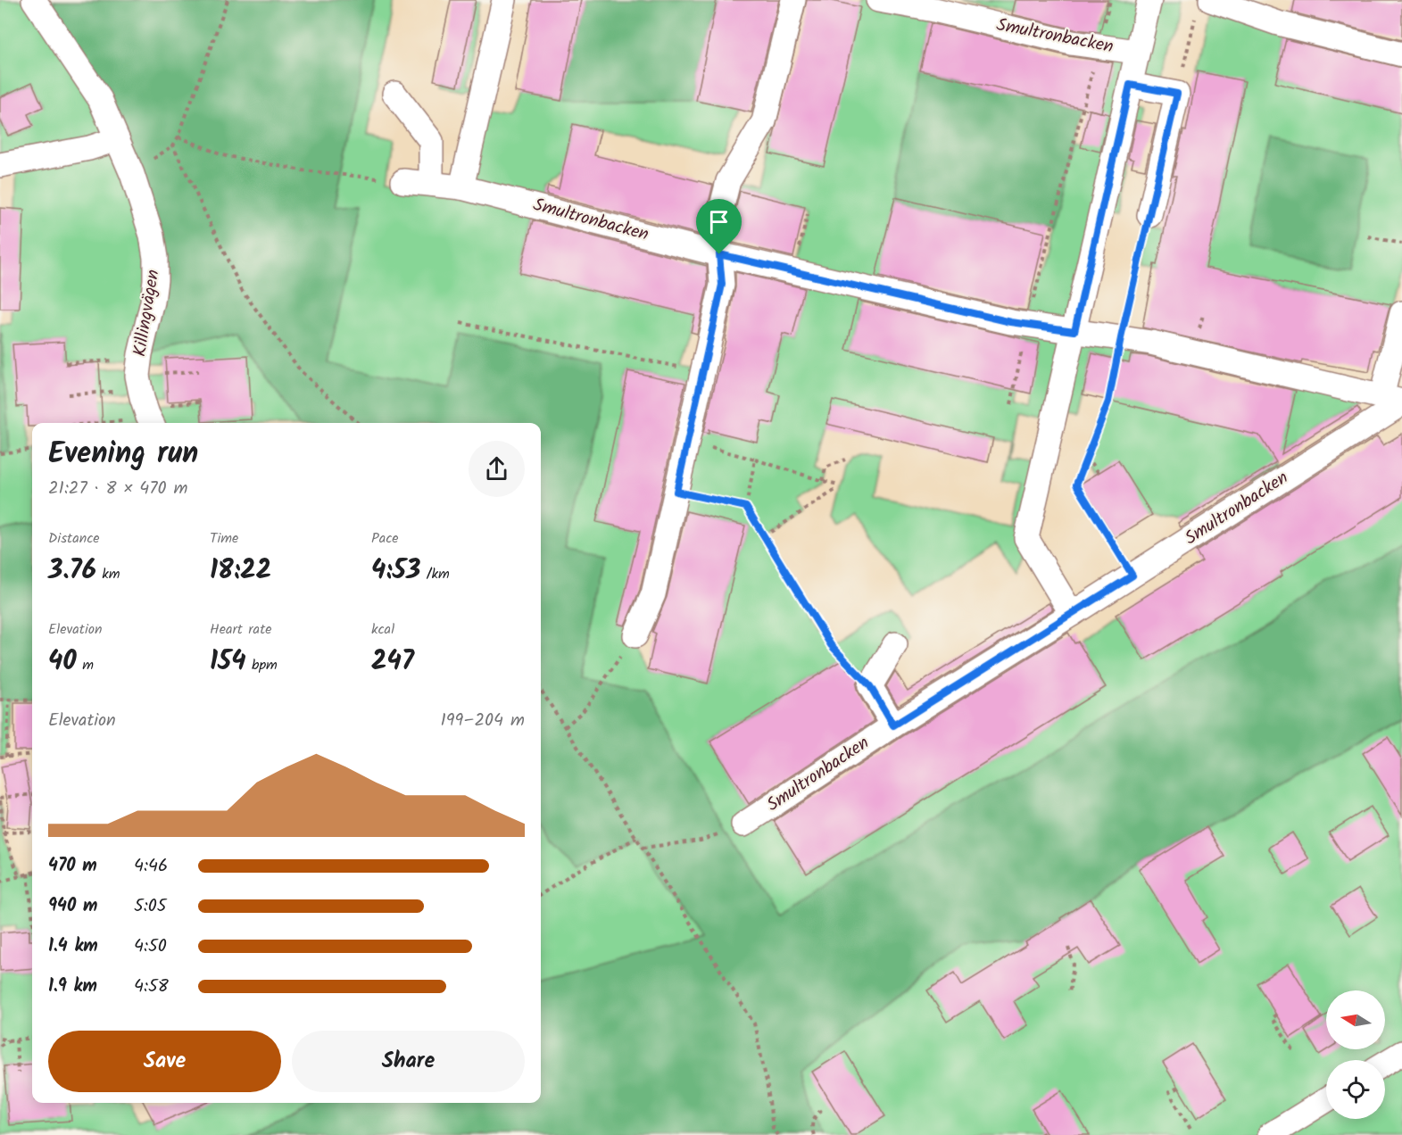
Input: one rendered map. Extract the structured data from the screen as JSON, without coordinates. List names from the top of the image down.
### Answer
{
  "streets": {
    "street": ["Smultronbacken", "Killingvägen"]
  },
  "north": "left",
  "page": {
    "heading": ["Evening run", "21:27 · 8 × 470 m"],
    "stats": [
      ["Distance", "3.76 km"],
      ["Time", "18:22"],
      ["Pace", "4:53 /km"],
      ["Elevation", "40 m"],
      ["Heart rate", "154 bpm"],
      ["kcal", "247"]
    ],
    "chart": ["Elevation", "199–204 m"],
    "list": [
      {
        "name": "470 m",
        "note": "4:46"
      },
      {
        "name": "940 m",
        "note": "5:05"
      },
      {
        "name": "1.4 km",
        "note": "4:50"
      },
      {
        "name": "1.9 km",
        "note": "4:58"
      }
    ],
    "buttons": ["Save", "Share"]
  }
}
